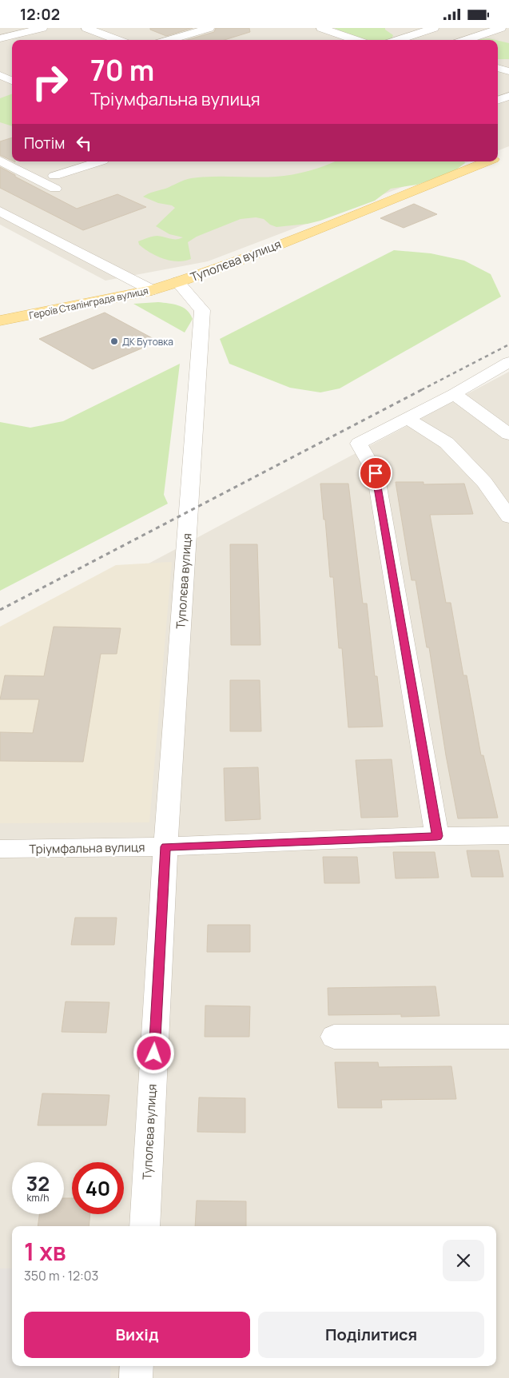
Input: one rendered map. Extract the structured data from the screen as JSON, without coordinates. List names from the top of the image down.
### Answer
{
  "streets": {
    "main road": ["Туполєва вулиця", "Героїв Сталінграда вулиця"],
    "street": ["Тріумфальна вулиця"]
  },
  "crossings": [
    ["Туполєва вулиця", "Героїв Сталінграда вулиця"],
    ["Туполєва вулиця", "Тріумфальна вулиця"]
  ],
  "places": ["ДК Бутовка"],
  "page": {
    "status": "12:02",
    "turn": ["70 m", "Тріумфальна вулиця"],
    "then": "Потім",
    "speed": "32 km/h",
    "limit": "40",
    "heading": ["1 хв", "350 m · 12:03"],
    "buttons": ["Вихід", "Поділитися"]
  }
}
